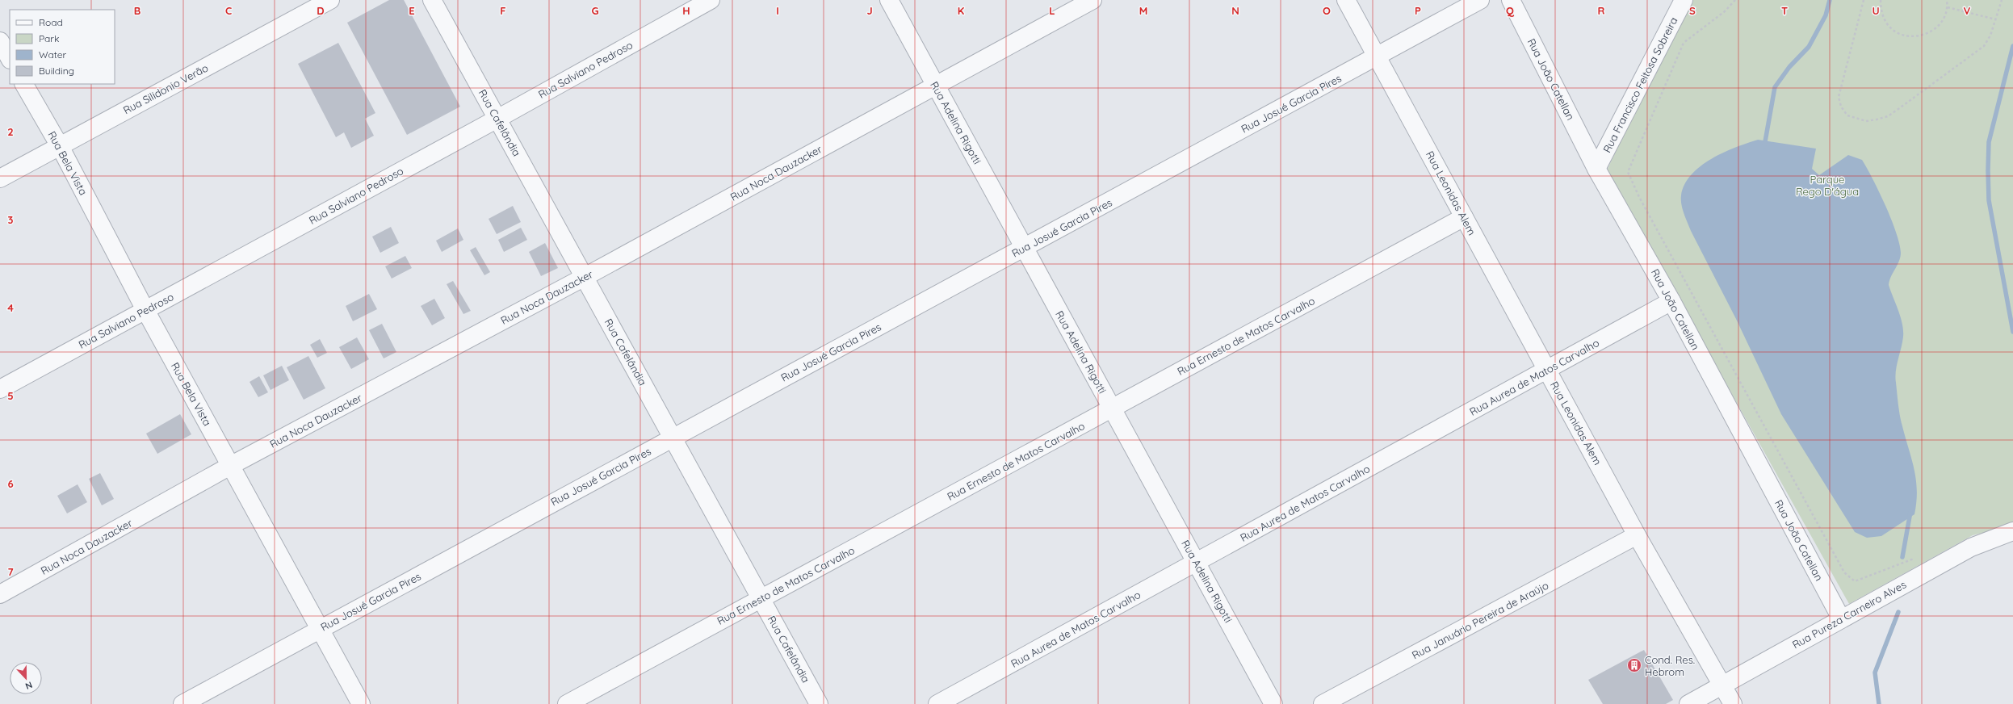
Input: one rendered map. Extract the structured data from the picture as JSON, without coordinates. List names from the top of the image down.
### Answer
{
  "streets": {
    "street": [
      "Rua Salviano Pedroso",
      "Rua João Catellan",
      "Rua Francisco Feitosa Sobreira",
      "Rua Silidonio Verão",
      "Rua Josué Garcia Pires",
      "Rua Cafelândia",
      "Rua Adelina Rigotti",
      "Rua Bela Vista",
      "Rua Noca Dauzacker",
      "Rua Leonidas Alem",
      "Rua Ernesto de Matos Carvalho",
      "Rua Aurea de Matos Carvalho",
      "Rua Pureza Carneiro Alves",
      "Rua Januário Pereira de Araújo"
    ]
  },
  "crossings": [
    ["Rua Salviano Pedroso", "Rua Cafelândia"],
    ["Rua Salviano Pedroso", "Rua Bela Vista"],
    ["Rua João Catellan", "Rua Francisco Feitosa Sobreira"],
    ["Rua João Catellan", "Rua Aurea de Matos Carvalho"],
    ["Rua João Catellan", "Rua Pureza Carneiro Alves"],
    ["Rua Silidonio Verão", "Rua Bela Vista"],
    ["Rua Josué Garcia Pires", "Rua Cafelândia"],
    ["Rua Josué Garcia Pires", "Rua Adelina Rigotti"],
    ["Rua Josué Garcia Pires", "Rua Bela Vista"],
    ["Rua Josué Garcia Pires", "Rua Leonidas Alem"],
    ["Rua Cafelândia", "Rua Noca Dauzacker"],
    ["Rua Cafelândia", "Rua Ernesto de Matos Carvalho"],
    ["Rua Adelina Rigotti", "Rua Noca Dauzacker"],
    ["Rua Adelina Rigotti", "Rua Ernesto de Matos Carvalho"],
    ["Rua Adelina Rigotti", "Rua Aurea de Matos Carvalho"],
    ["Rua Bela Vista", "Rua Noca Dauzacker"],
    ["Rua Leonidas Alem", "Rua Ernesto de Matos Carvalho"],
    ["Rua Leonidas Alem", "Rua Aurea de Matos Carvalho"],
    ["Rua Leonidas Alem", "Rua Pureza Carneiro Alves"],
    ["Rua Leonidas Alem", "Rua Januário Pereira de Araújo"]
  ],
  "parks": ["Parque Rego D'água"],
  "places": {
    "building": ["Cond. Res. Hebrom"]
  },
  "legend": [
    "Road",
    "Park",
    "Water",
    "Building"
  ],
  "north": "bottom",
  "grid": {
    "columns": [
      "B",
      "C",
      "D",
      "E",
      "F",
      "G",
      "H",
      "I",
      "J",
      "K",
      "L",
      "M",
      "N",
      "O",
      "P",
      "Q",
      "R",
      "S",
      "T",
      "U",
      "V"
    ],
    "rows": [
      "2",
      "3",
      "4",
      "5",
      "6",
      "7"
    ]
  }
}
